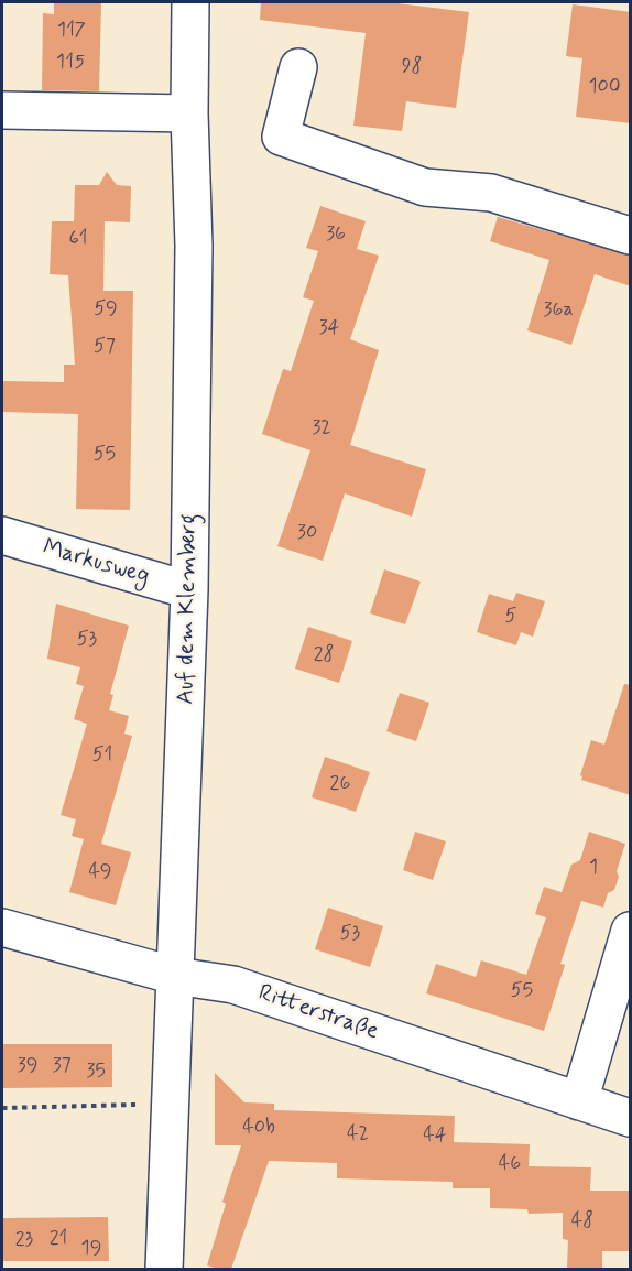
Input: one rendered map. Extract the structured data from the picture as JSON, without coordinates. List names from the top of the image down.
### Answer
{
  "streets": {
    "street": ["Markusweg", "Auf dem Klemberg", "Ritterstraße"]
  },
  "crossings": [
    ["Markusweg", "Auf dem Klemberg"],
    ["Auf dem Klemberg", "Ritterstraße"]
  ],
  "house_numbers": [
    "117",
    "115",
    "98",
    "100",
    "36",
    "61",
    "59",
    "36a",
    "34",
    "57",
    "32",
    "55",
    "30",
    "5",
    "53",
    "28",
    "51",
    "26",
    "1",
    "49",
    "53",
    "55",
    "39",
    "37",
    "35",
    "40b",
    "42",
    "44",
    "46",
    "48",
    "21",
    "23",
    "19"
  ]
}
